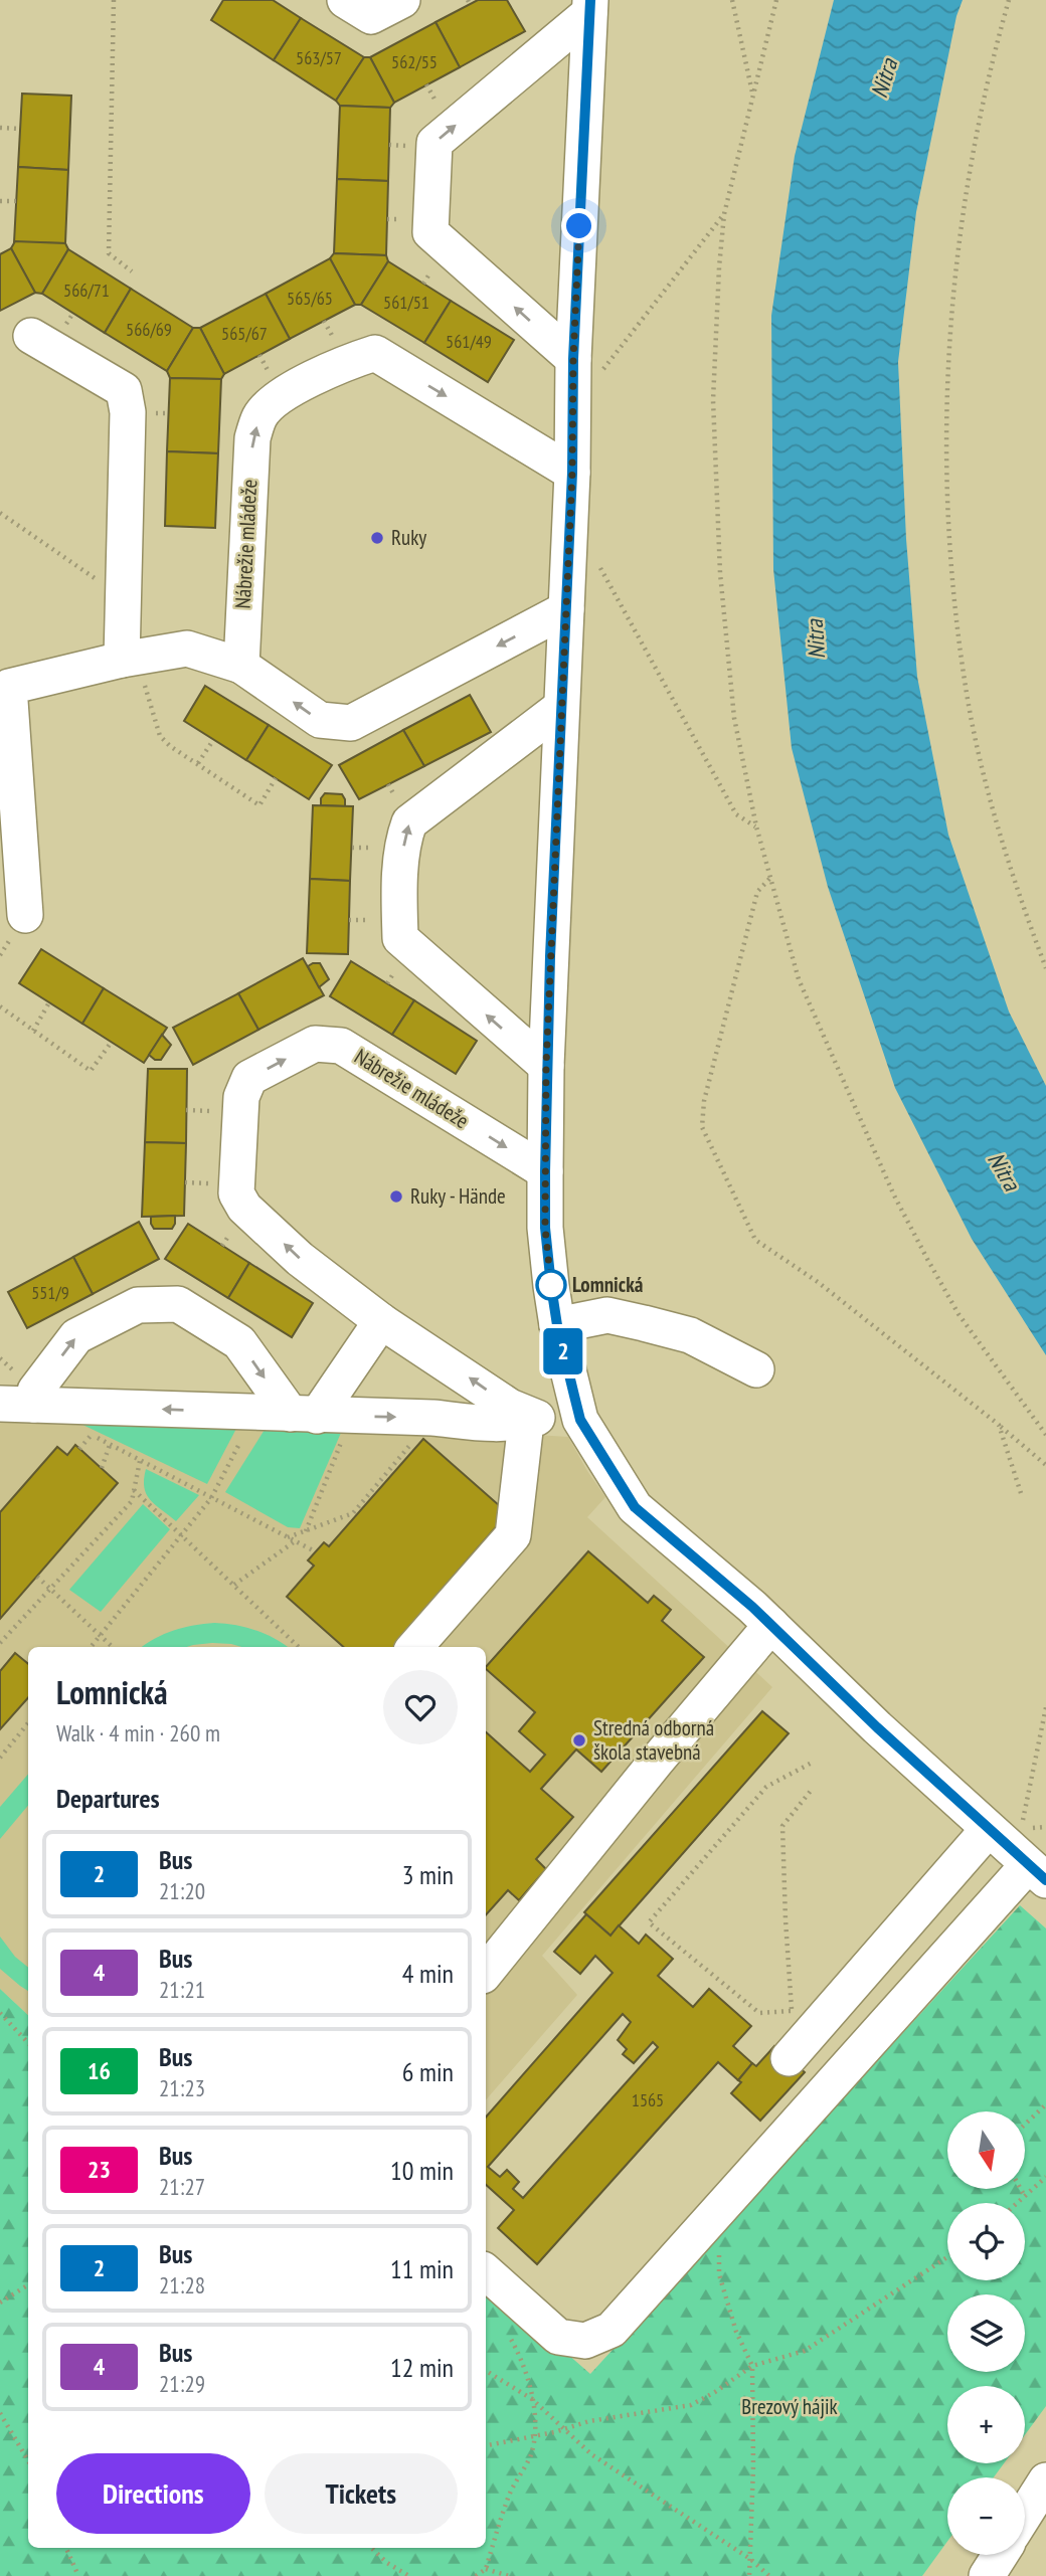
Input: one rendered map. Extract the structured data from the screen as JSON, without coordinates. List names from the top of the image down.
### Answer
{
  "streets": {
    "street": ["Nábrežie mládeže"]
  },
  "water": ["Nitra"],
  "parks": ["Brezový hájik"],
  "places": [
    "Ruky",
    "Ruky - Hände",
    "Lomnická",
    "Stredná odborná škola stavebná"
  ],
  "lines": ["bus line 2"],
  "house_numbers": [
    "563/57",
    "562/55",
    "566/71",
    "565/65",
    "561/51",
    "566/69",
    "565/67",
    "561/49",
    "551/9",
    "1565"
  ],
  "north": "bottom",
  "page": {
    "on_map": "2",
    "heading": [
      ["Lomnická", "Walk · 4 min · 260 m"],
      "Departures"
    ],
    "list": [
      {
        "mark": "2",
        "name": "Bus",
        "note": "21:20",
        "value": "3 min"
      },
      {
        "mark": "4",
        "name": "Bus",
        "note": "21:21",
        "value": "4 min"
      },
      {
        "mark": "16",
        "name": "Bus",
        "note": "21:23",
        "value": "6 min"
      },
      {
        "mark": "23",
        "name": "Bus",
        "note": "21:27",
        "value": "10 min"
      },
      {
        "mark": "2",
        "name": "Bus",
        "note": "21:28",
        "value": "11 min"
      },
      {
        "mark": "4",
        "name": "Bus",
        "note": "21:29",
        "value": "12 min"
      }
    ],
    "map_buttons": ["+", "−"],
    "buttons": ["Directions", "Tickets"]
  }
}
